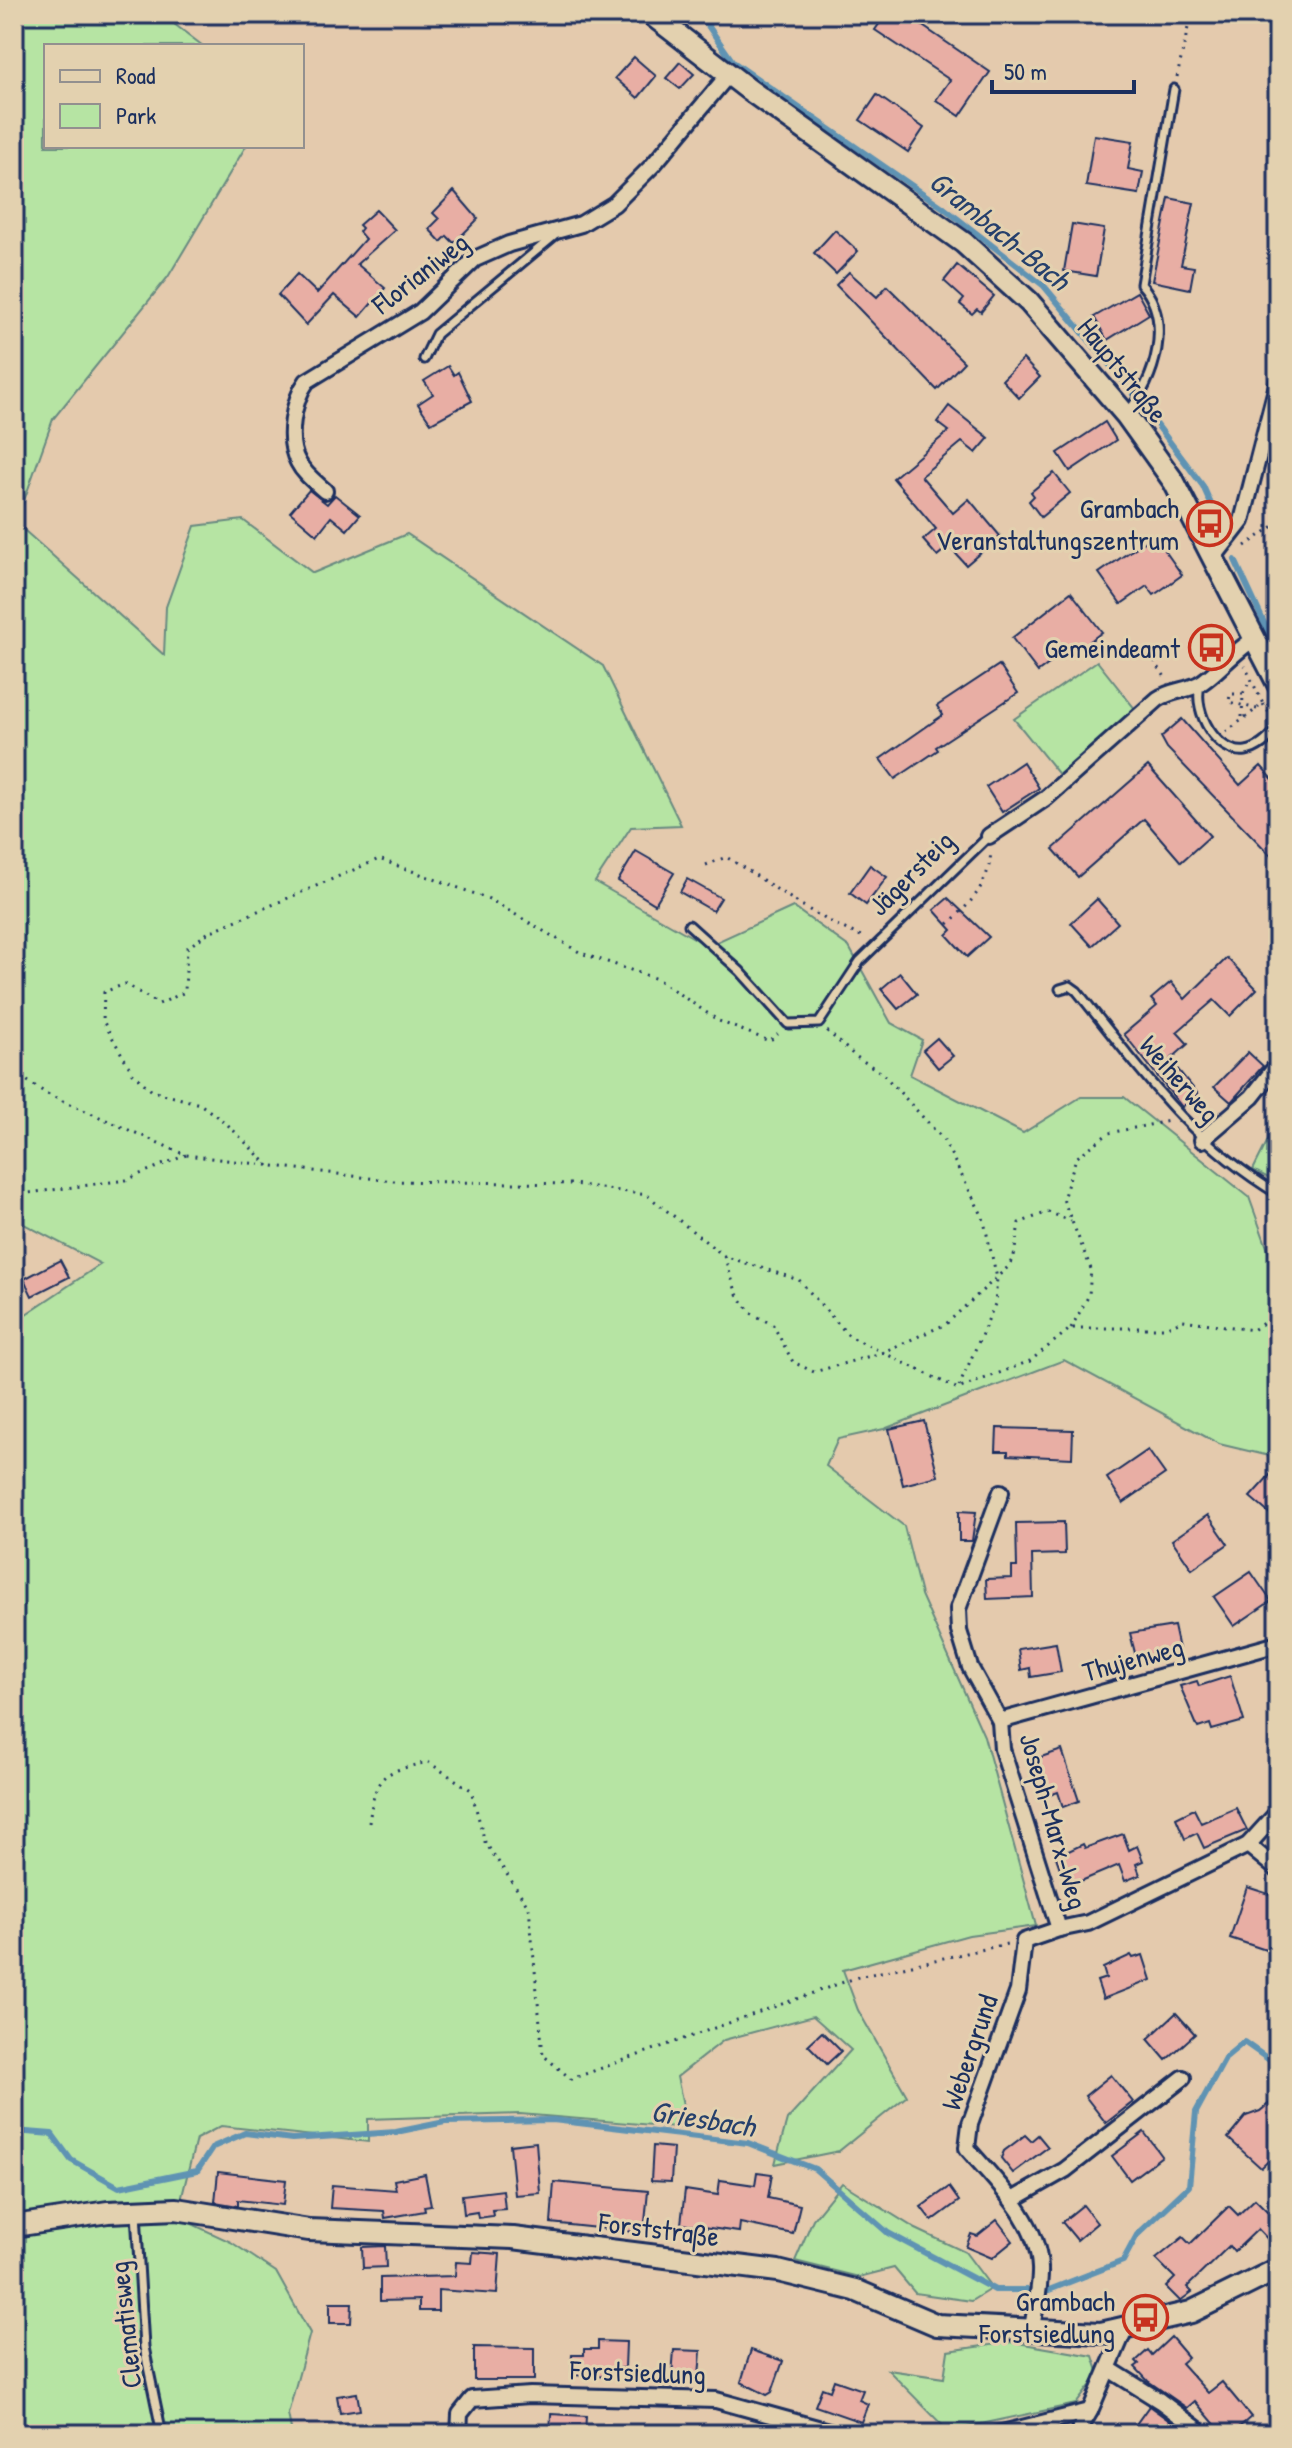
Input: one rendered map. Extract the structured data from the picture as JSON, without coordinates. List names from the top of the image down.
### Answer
{
  "streets": {
    "street": [
      "Florianiweg",
      "Hauptstraße",
      "Jägersteig",
      "Thujenweg",
      "Joseph-Marx-Weg",
      "Webergrund",
      "Forststraße",
      "Forstsiedlung"
    ],
    "lane": ["Weiherweg", "Clematisweg"]
  },
  "crossings": [
    ["Florianiweg", "Hauptstraße"],
    ["Thujenweg", "Joseph-Marx-Weg"],
    ["Webergrund", "Forststraße"],
    ["Forststraße", "Clematisweg"]
  ],
  "water": ["Grambach-Bach", "Griesbach"],
  "places": {
    "bus stop": ["Grambach Veranstaltungszentrum", "Gemeindeamt", "Grambach Forstsiedlung"]
  },
  "legend": ["Road", "Park"],
  "scale_bar": "50 m"
}
